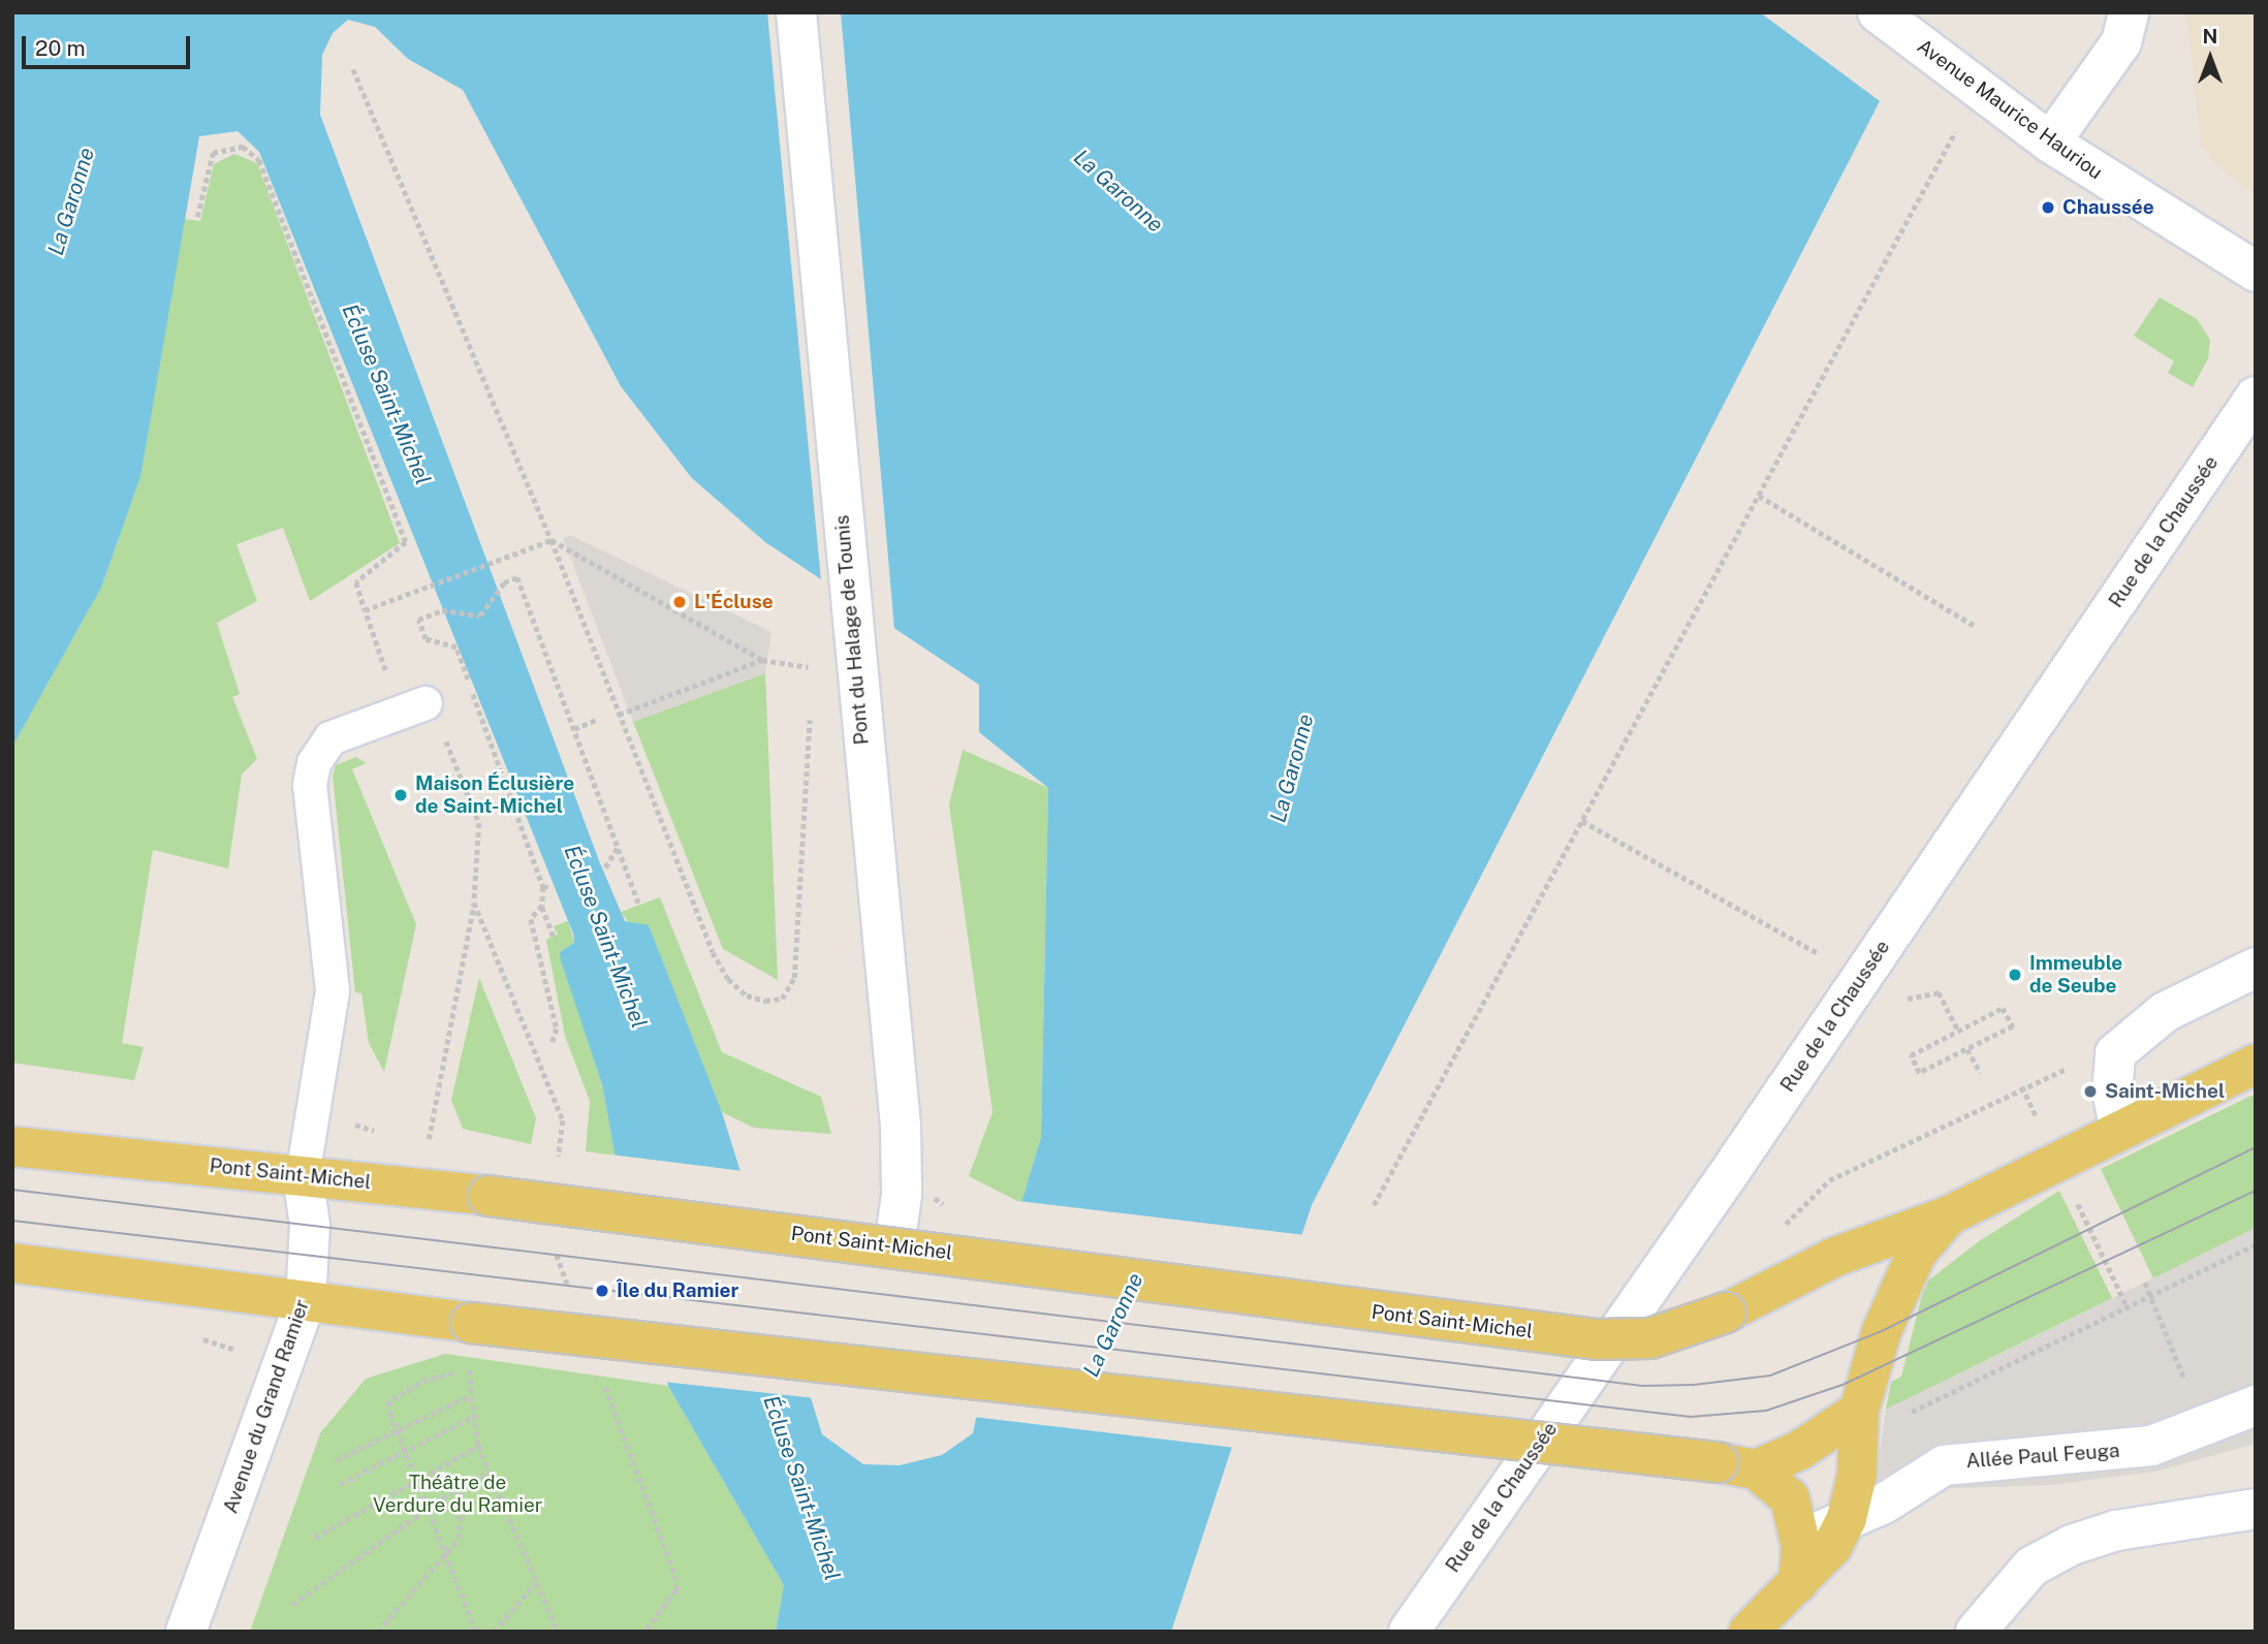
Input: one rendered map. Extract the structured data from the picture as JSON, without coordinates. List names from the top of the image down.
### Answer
{
  "streets": {
    "main road": ["Pont Saint-Michel"],
    "street": [
      "Avenue Maurice Hauriou",
      "Rue de la Chaussée",
      "Pont du Halage de Tounis",
      "Avenue du Grand Ramier",
      "Allée Paul Feuga"
    ]
  },
  "crossings": [
    ["Pont du Halage de Tounis", "Pont Saint-Michel"],
    ["Pont Saint-Michel", "Avenue du Grand Ramier"]
  ],
  "water": ["La Garonne", "Écluse Saint-Michel"],
  "parks": ["Théâtre de Verdure du Ramier"],
  "places": [
    "Chaussée",
    "L'Écluse",
    "Maison Éclusière de Saint-Michel",
    "Immeuble de Seube",
    "Saint-Michel",
    "Île du Ramier"
  ],
  "scale_bar": "20 m",
  "north": "top"
}
